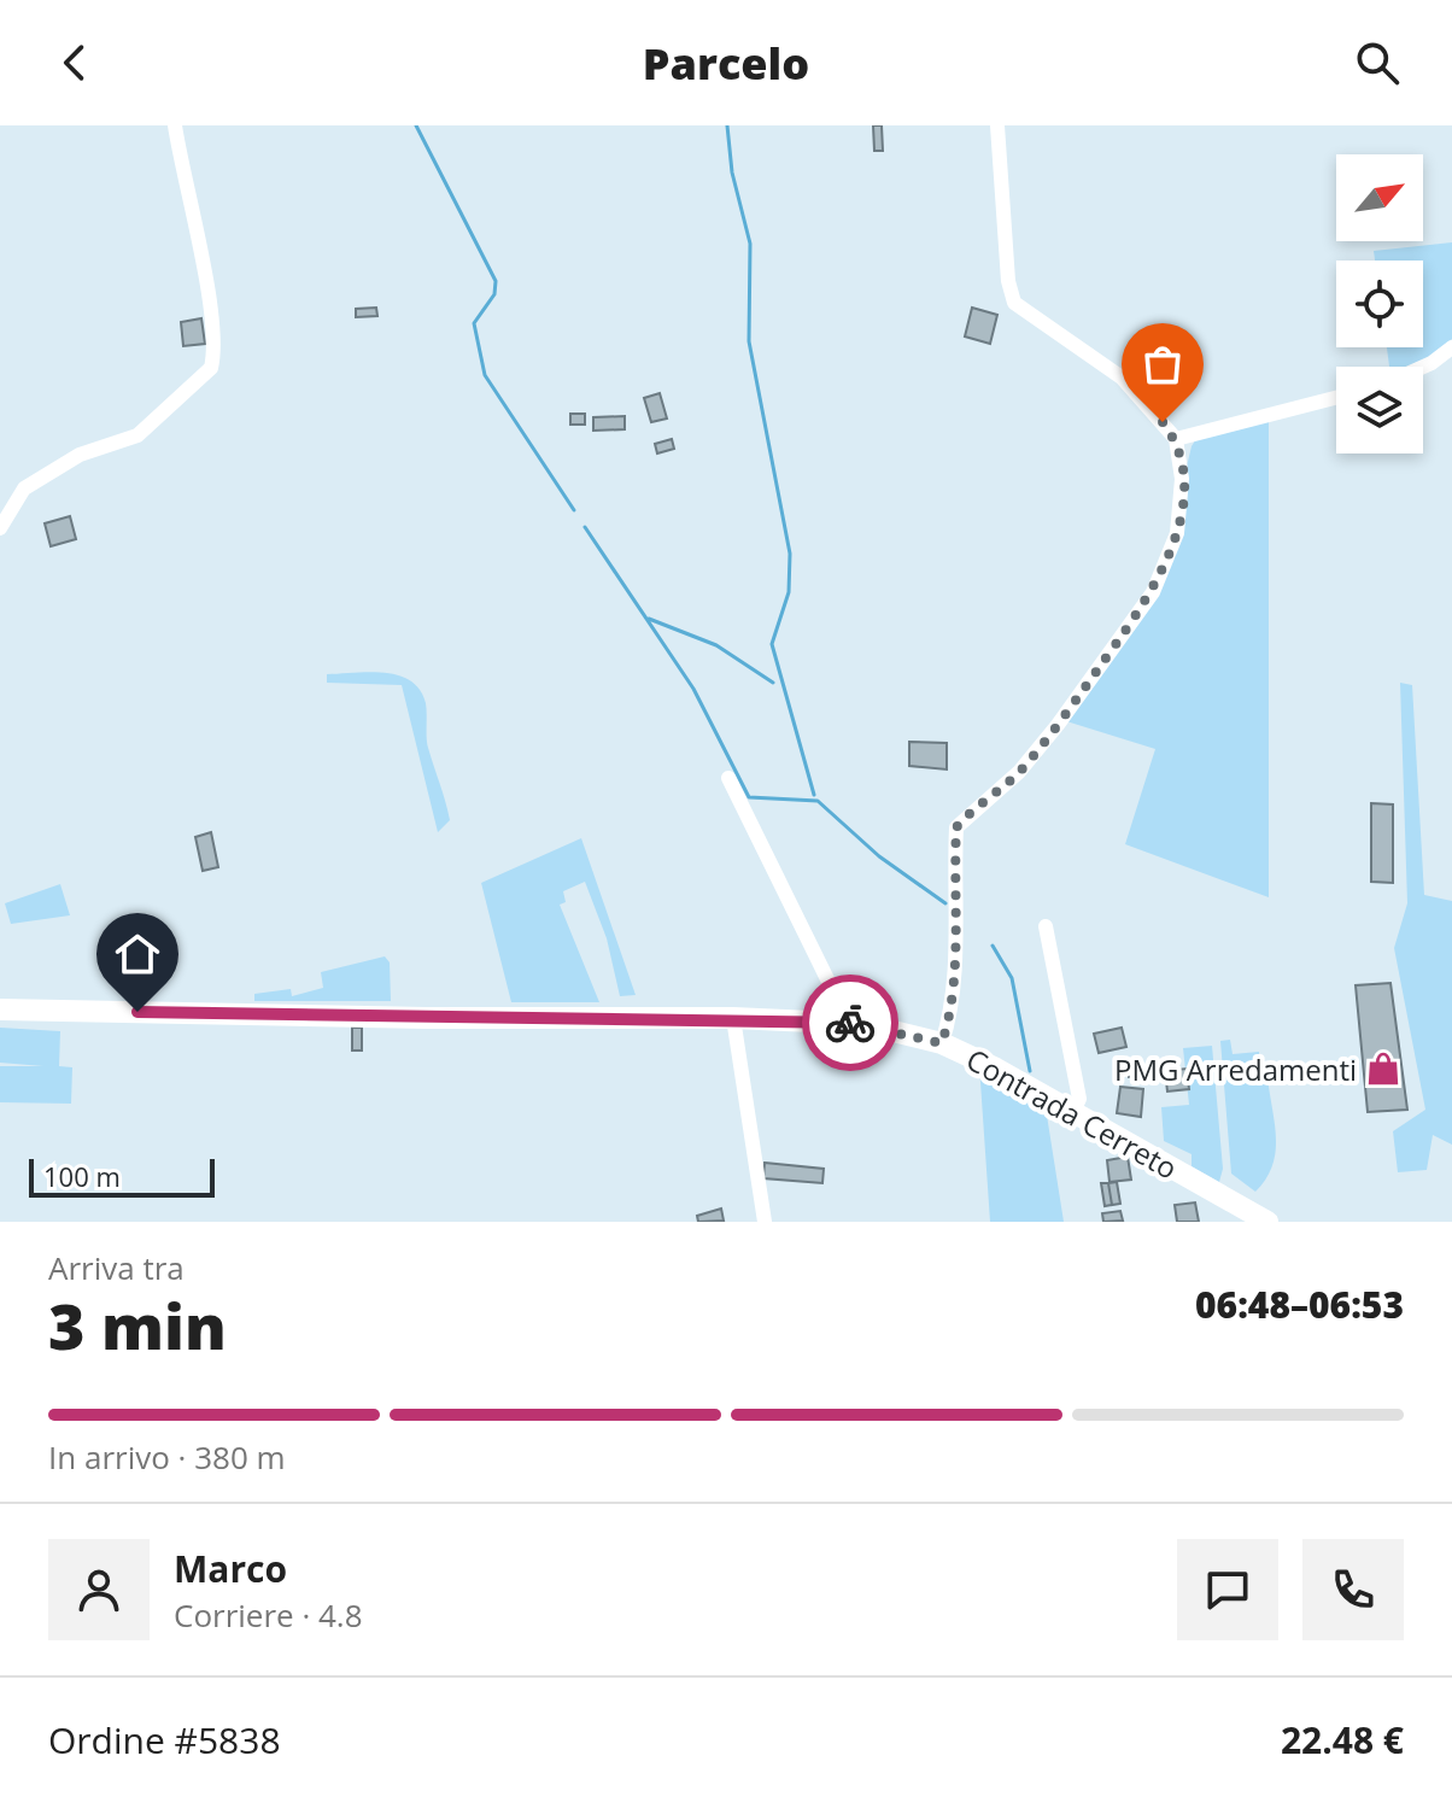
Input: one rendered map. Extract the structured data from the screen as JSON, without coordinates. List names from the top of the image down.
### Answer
{
  "streets": {
    "main road": ["Contrada Cerreto"]
  },
  "places": {
    "shop": ["PMG Arredamenti"]
  },
  "scale_bar": "100 m",
  "north": "top right",
  "page": {
    "header": "Parcelo",
    "scale": "100 m",
    "heading": ["3 min", "Arriva tra", "06:48–06:53"],
    "panel": [
      "Marco",
      "Corriere · 4.8",
      "Ordine #5838",
      "22.48 €"
    ],
    "bar": "In arrivo · 380 m"
  }
}
